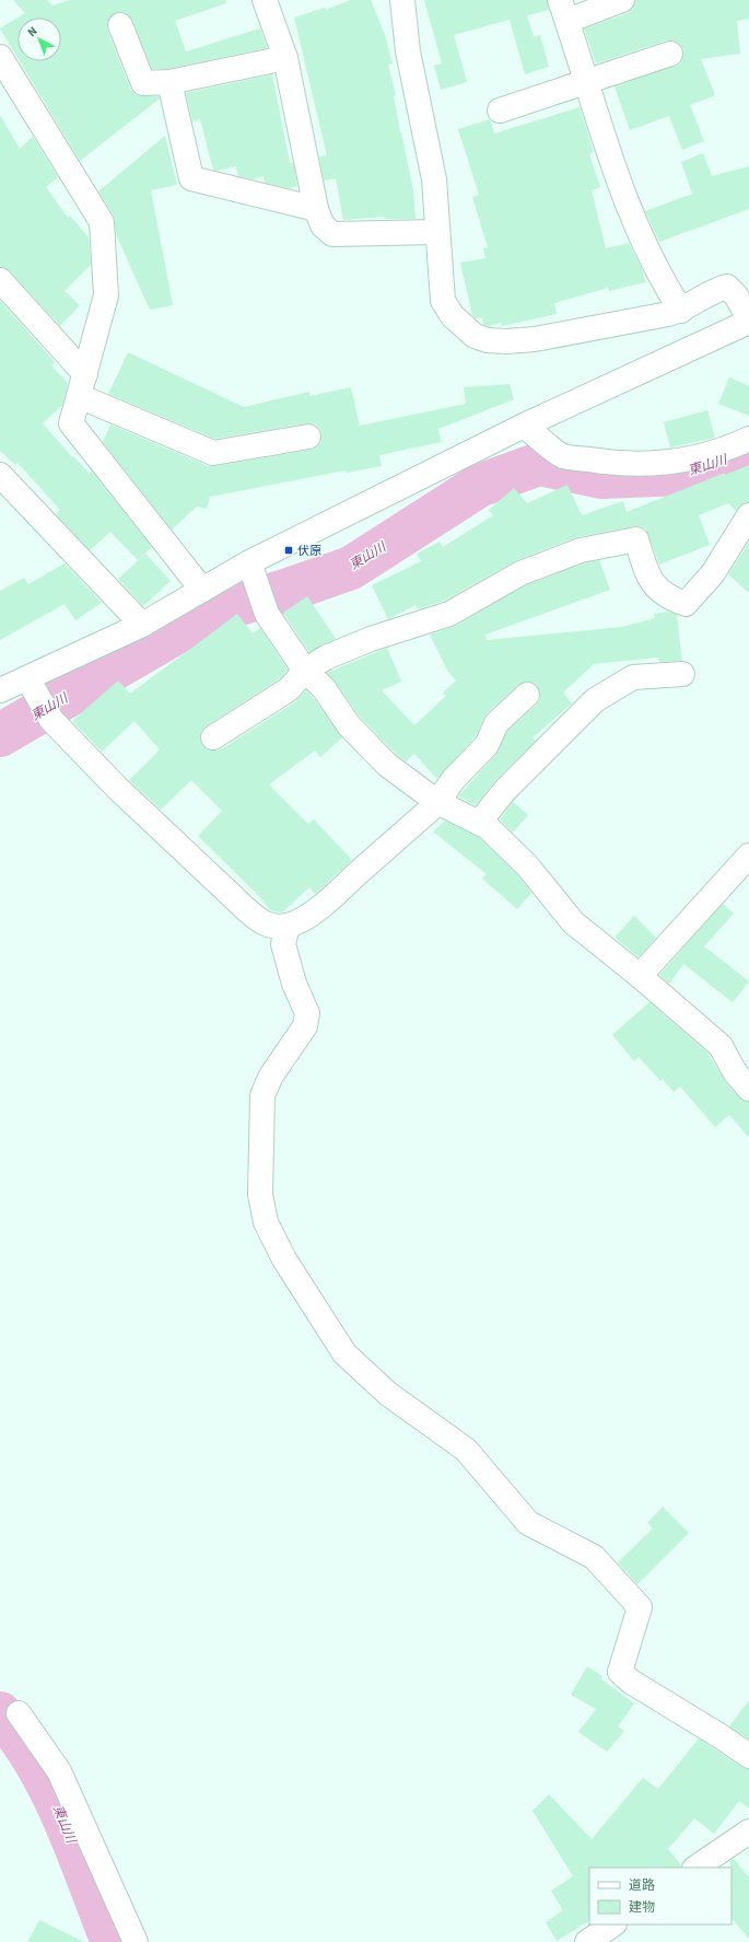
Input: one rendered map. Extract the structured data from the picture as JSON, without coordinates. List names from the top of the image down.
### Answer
{
  "water": ["東山川"],
  "places": {
    "transit": ["伏原"]
  },
  "legend": ["道路", "建物"],
  "north": "top left"
}
